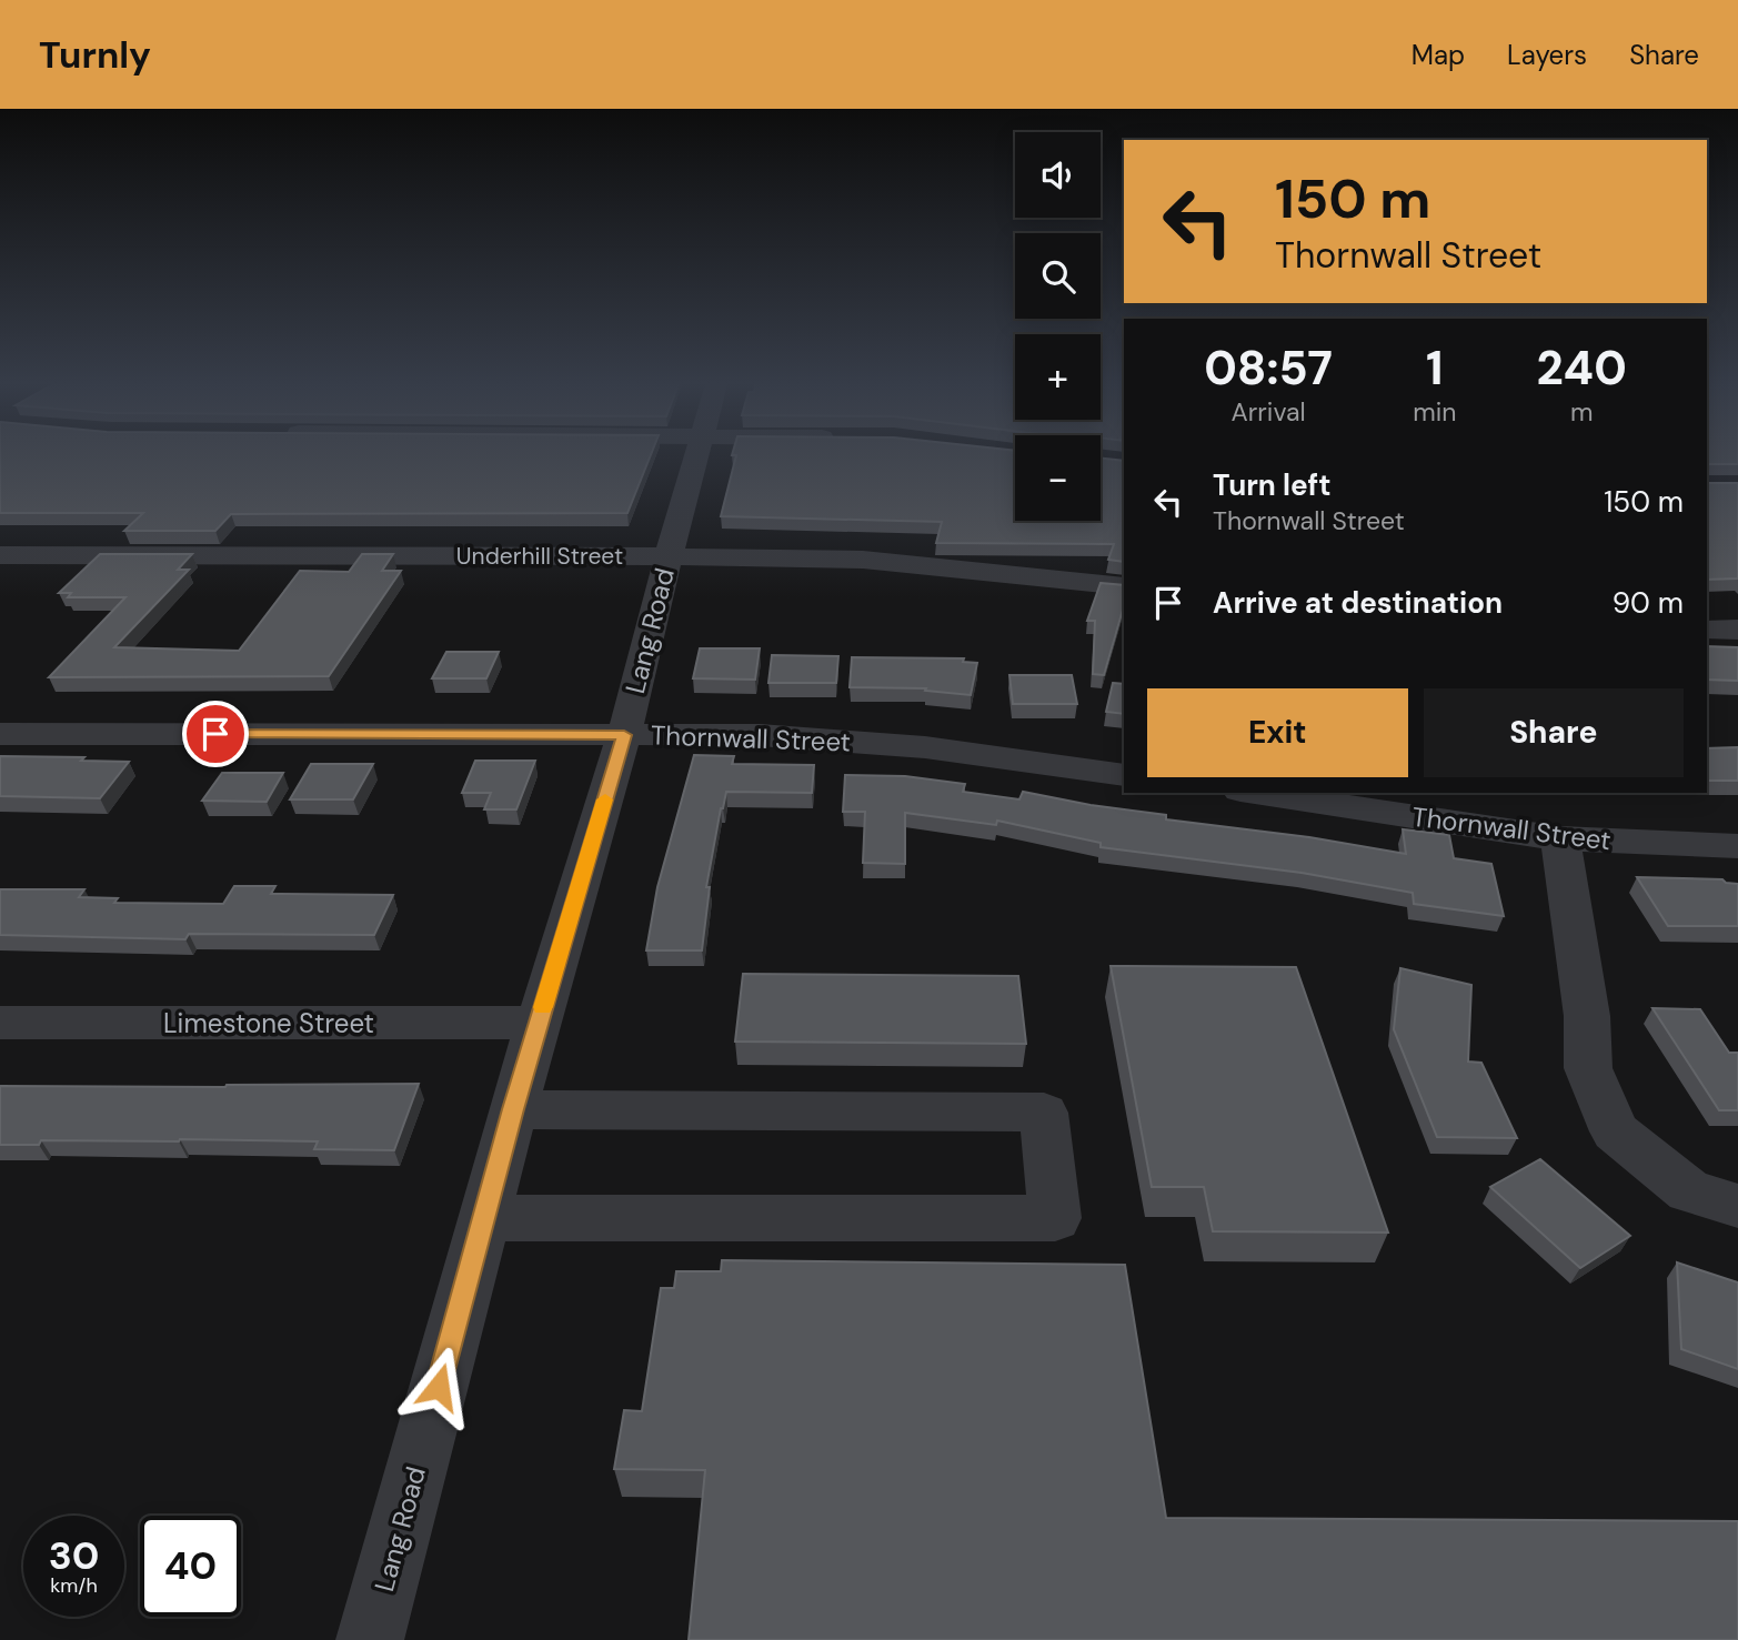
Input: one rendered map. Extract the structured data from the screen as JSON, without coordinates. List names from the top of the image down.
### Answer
{
  "streets": {
    "street": [
      "Underhill Street",
      "Lang Road",
      "Thornwall Street",
      "Limestone Street"
    ]
  },
  "crossings": [
    ["Underhill Street", "Lang Road"],
    ["Lang Road", "Thornwall Street"],
    ["Lang Road", "Limestone Street"]
  ],
  "page": {
    "header": "Turnly",
    "nav": ["Map", "Layers", "Share"],
    "map_buttons": ["+", "−"],
    "turn": ["150 m", "Thornwall Street"],
    "eta": [
      "08:57",
      "Arrival",
      "1",
      "min",
      "240",
      "m"
    ],
    "list": [
      {
        "name": "Turn left",
        "note": "Thornwall Street",
        "value": "150 m"
      },
      {
        "name": "Arrive at destination",
        "value": "90 m"
      }
    ],
    "buttons": ["Exit", "Share"],
    "speed": "30 km/h",
    "limit": "40"
  }
}
